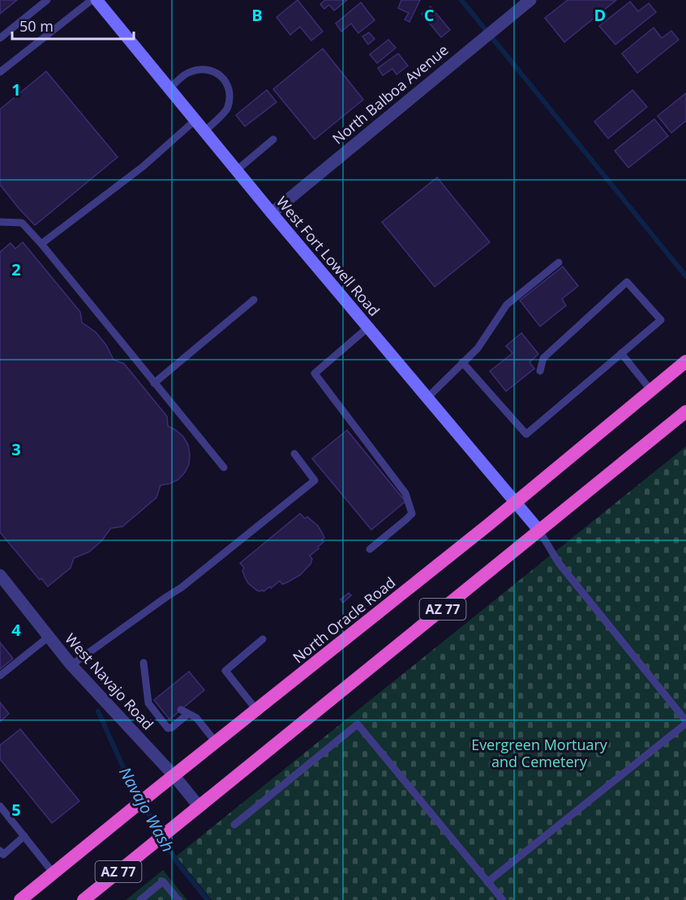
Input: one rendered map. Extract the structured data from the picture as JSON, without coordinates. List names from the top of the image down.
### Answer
{
  "streets": {
    "highway": ["AZ 77", "North Oracle Road"],
    "main road": ["West Fort Lowell Road"],
    "street": ["North Balboa Avenue", "West Navajo Road"]
  },
  "crossings": [
    ["North Balboa Avenue", "West Fort Lowell Road"],
    ["West Fort Lowell Road", "AZ 77"],
    ["West Fort Lowell Road", "North Oracle Road"],
    ["AZ 77", "West Navajo Road"],
    ["North Oracle Road", "West Navajo Road"]
  ],
  "water": ["Navajo Wash"],
  "parks": ["Evergreen Mortuary and Cemetery"],
  "scale_bar": "50 m",
  "grid": {
    "columns": ["B", "C", "D"],
    "rows": [
      "1",
      "2",
      "3",
      "4",
      "5"
    ]
  }
}
